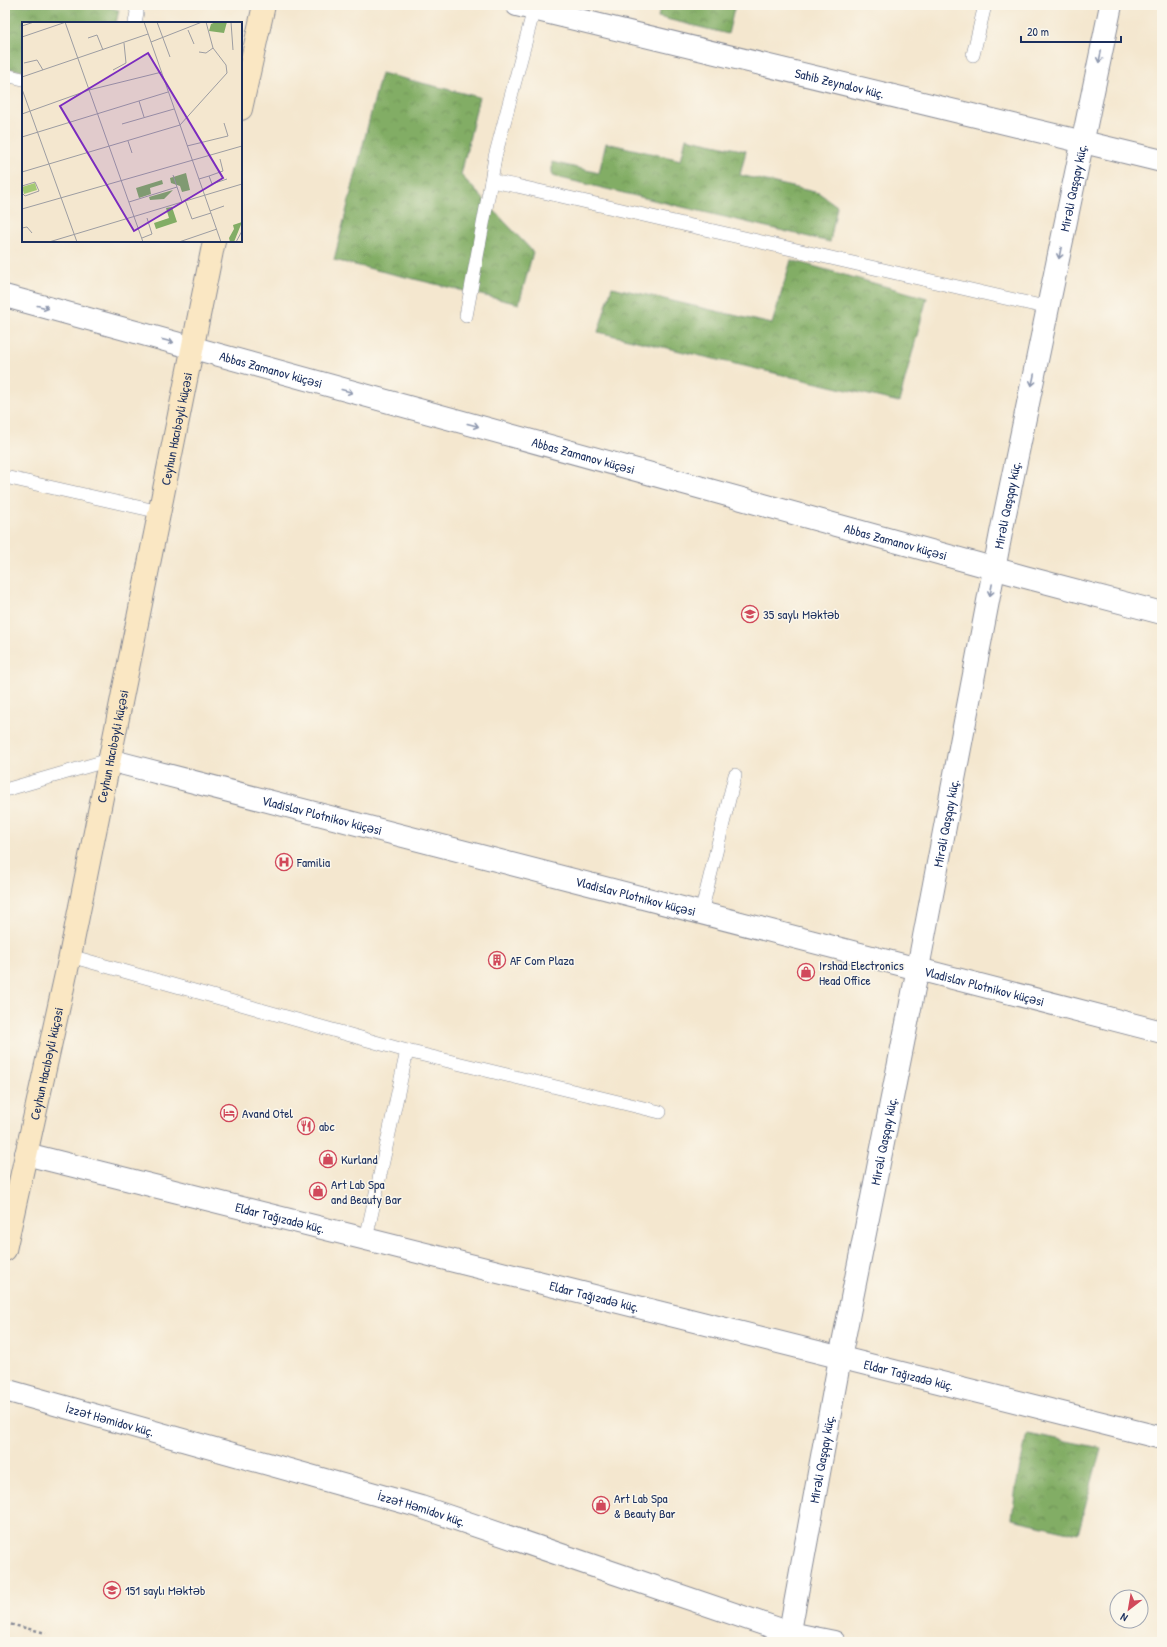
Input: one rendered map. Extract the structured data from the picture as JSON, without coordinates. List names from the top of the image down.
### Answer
{
  "streets": {
    "main road": ["Ceyhun Hacıbəyli küçəsi"],
    "street": [
      "Sahib Zeynalov küç.",
      "Mirəli Qaşqay küç.",
      "Abbas Zamanov küçəsi",
      "Vladislav Plotnikov küçəsi",
      "Eldar Tağızadə küç.",
      "İzzət Həmidov küç."
    ]
  },
  "crossings": [
    ["Sahib Zeynalov küç.", "Mirəli Qaşqay küç."],
    ["Mirəli Qaşqay küç.", "Abbas Zamanov küçəsi"],
    ["Mirəli Qaşqay küç.", "Vladislav Plotnikov küçəsi"],
    ["Mirəli Qaşqay küç.", "Eldar Tağızadə küç."],
    ["Mirəli Qaşqay küç.", "İzzət Həmidov küç."],
    ["Abbas Zamanov küçəsi", "Ceyhun Hacıbəyli küçəsi"],
    ["Ceyhun Hacıbəyli küçəsi", "Vladislav Plotnikov küçəsi"],
    ["Ceyhun Hacıbəyli küçəsi", "Eldar Tağızadə küç."]
  ],
  "one_way": ["Mirəli Qaşqay küç.", "Abbas Zamanov küçəsi"],
  "places": {
    "school or university": ["35 saylı Məktəb", "151 saylı Məktəb"],
    "hospital": ["Familia"],
    "building": ["AF Com Plaza"],
    "shop": [
      "Irshad Electronics Head Office",
      "Kurland",
      "Art Lab Spa and Beauty Bar",
      "Art Lab Spa & Beauty Bar"
    ],
    "hotel": ["Avand Otel"],
    "restaurant": ["abc"]
  },
  "scale_bar": "20 m",
  "north": "bottom left"
}
